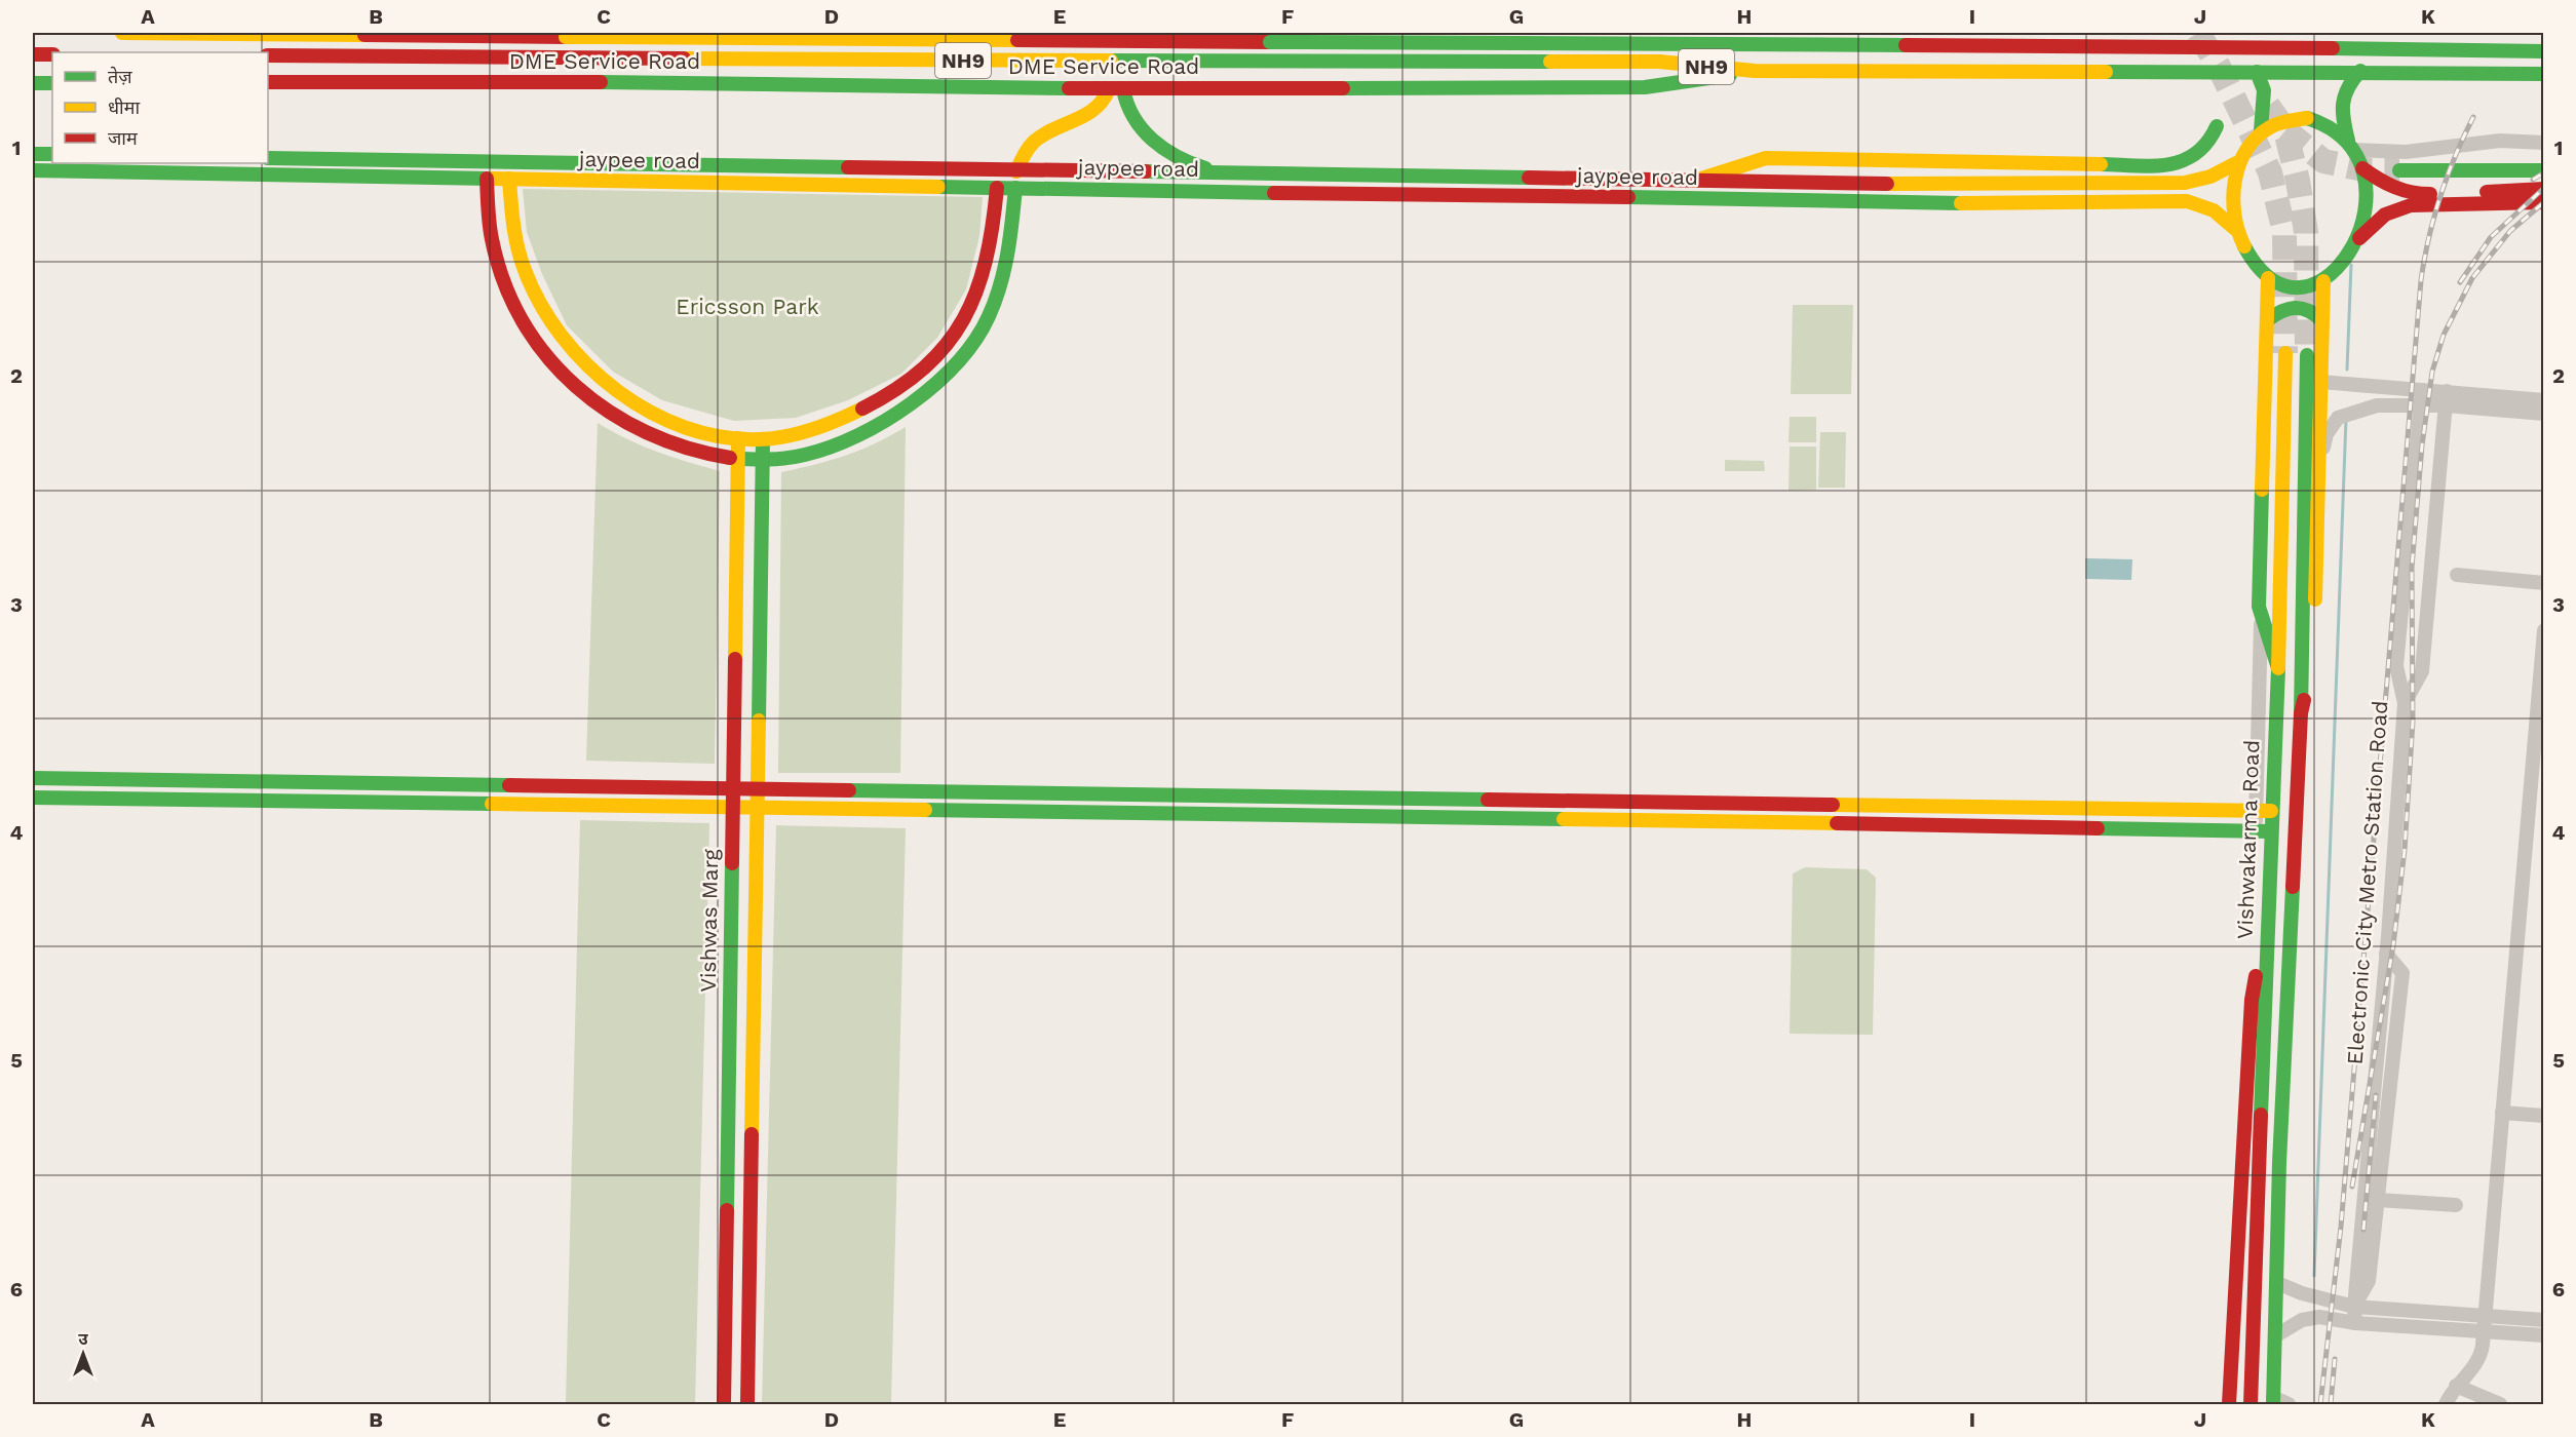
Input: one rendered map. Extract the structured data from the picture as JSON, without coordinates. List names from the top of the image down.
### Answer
{
  "streets": {
    "main road": [
      "NH9",
      "DME Service Road",
      "jaypee road",
      "Vishwakarma Road",
      "Vishwas Marg"
    ],
    "street": ["Electronic City Metro Station Road"]
  },
  "crossings": [
    ["NH9", "DME Service Road"],
    ["jaypee road", "Vishwakarma Road"]
  ],
  "parks": ["Ericsson Park"],
  "legend": ["तेज़", "धीमा", "जाम"],
  "north": "top",
  "grid": {
    "columns": [
      "A",
      "B",
      "C",
      "D",
      "E",
      "F",
      "G",
      "H",
      "I",
      "J",
      "K"
    ],
    "rows": [
      "1",
      "2",
      "3",
      "4",
      "5",
      "6"
    ]
  }
}
